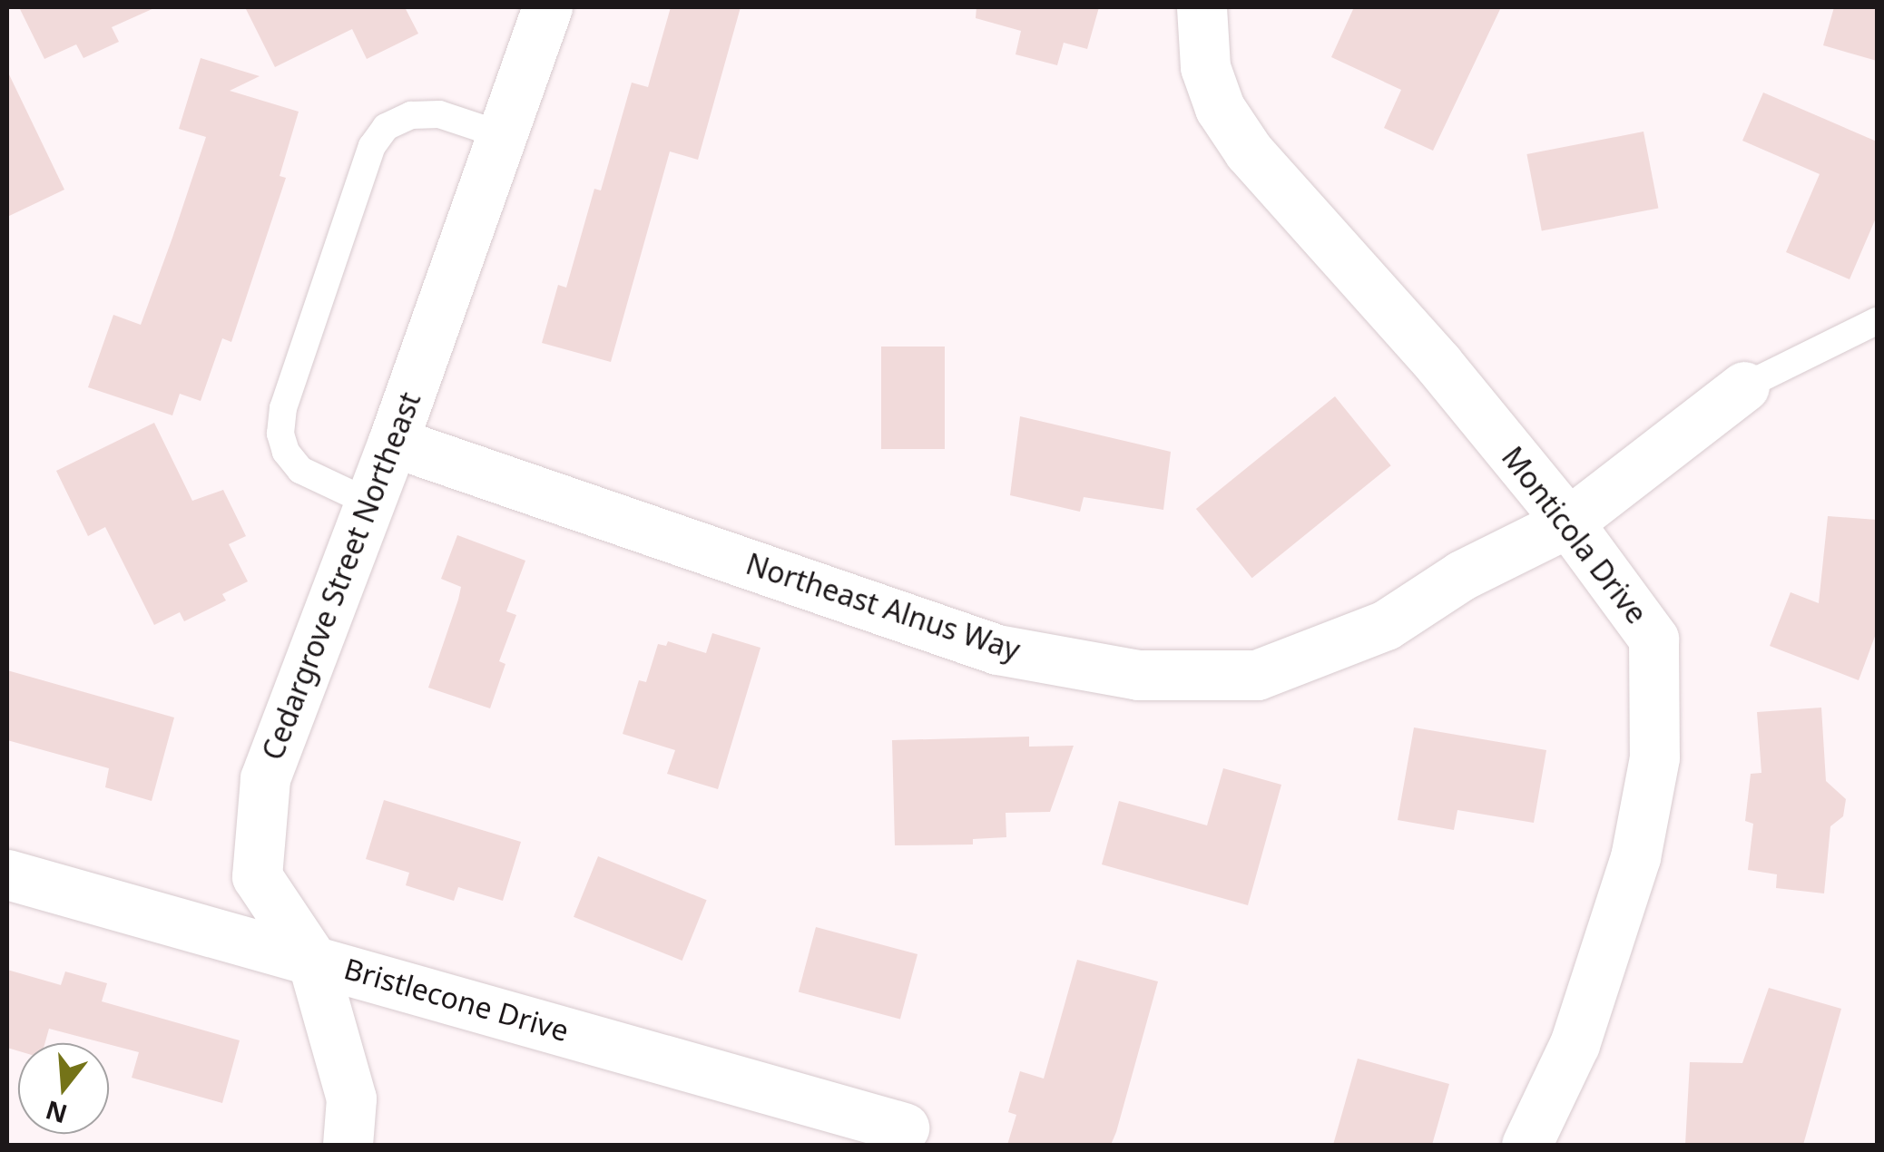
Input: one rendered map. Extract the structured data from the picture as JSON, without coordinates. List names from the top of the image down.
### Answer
{
  "streets": {
    "street": [
      "Monticola Drive",
      "Cedargrove Street Northeast",
      "Northeast Alnus Way",
      "Bristlecone Drive"
    ]
  },
  "crossings": [
    ["Monticola Drive", "Northeast Alnus Way"],
    ["Cedargrove Street Northeast", "Northeast Alnus Way"],
    ["Cedargrove Street Northeast", "Bristlecone Drive"]
  ],
  "north": "bottom"
}
